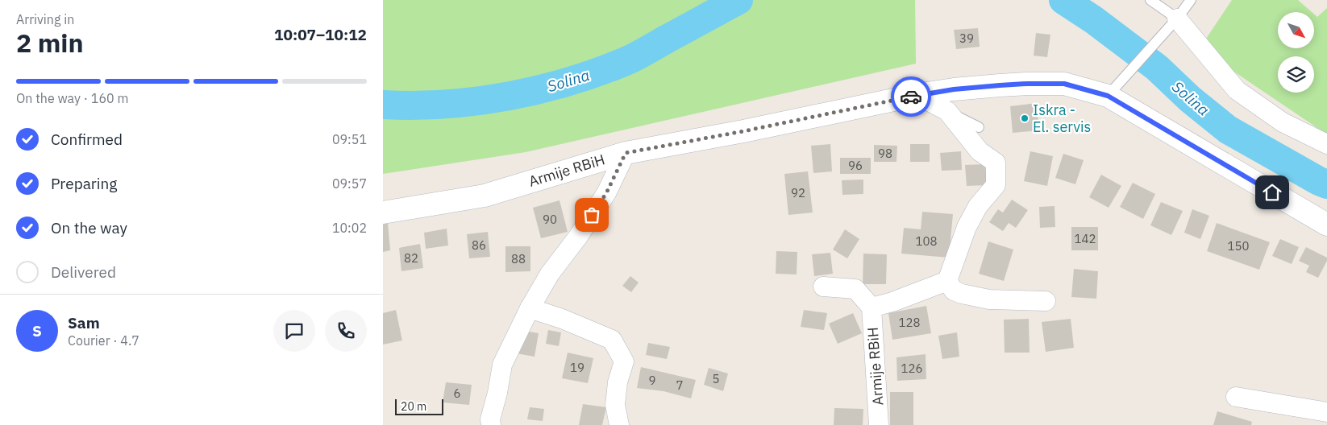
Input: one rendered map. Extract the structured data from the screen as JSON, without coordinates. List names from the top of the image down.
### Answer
{
  "streets": {
    "main road": ["Armije RBiH"]
  },
  "water": ["Solina"],
  "places": ["Iskra - El. servis"],
  "house_numbers": [
    "39",
    "98",
    "96",
    "92",
    "90",
    "142",
    "108",
    "86",
    "150",
    "82",
    "88",
    "128",
    "19",
    "126",
    "5",
    "9",
    "7",
    "6"
  ],
  "scale_bar": "20 m",
  "north": "bottom right",
  "page": {
    "heading": ["2 min", "Arriving in", "10:07–10:12"],
    "panel": ["Sam", "Courier · 4.7"],
    "bar": "On the way · 160 m",
    "list": [
      ["Confirmed", "09:51"],
      ["Preparing", "09:57"],
      ["On the way", "10:02"],
      "Delivered"
    ],
    "round": "S",
    "scale": "20 m"
  }
}
